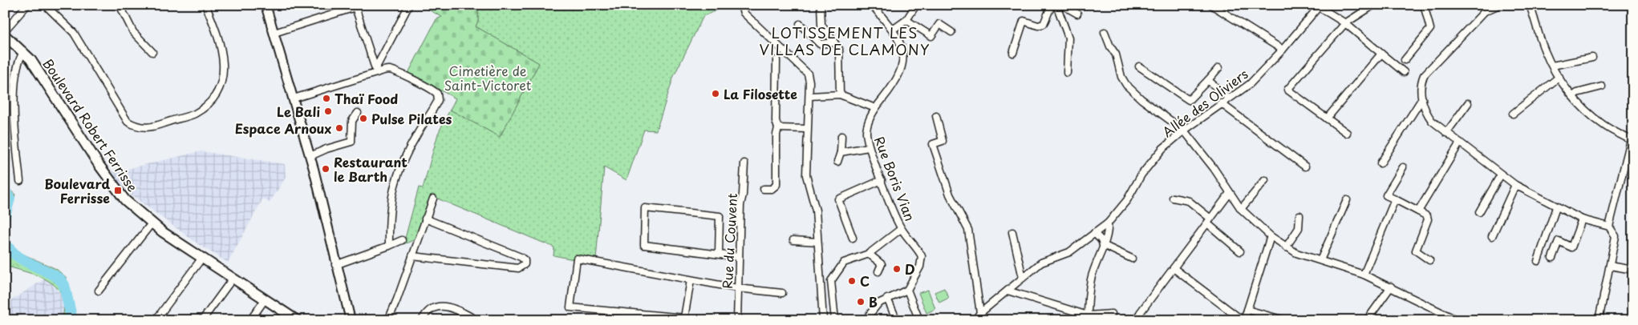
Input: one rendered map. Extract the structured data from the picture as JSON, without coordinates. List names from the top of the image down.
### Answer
{
  "streets": {
    "main road": ["Boulevard Robert Ferrisse"],
    "street": ["Allée des Oliviers", "Rue Boris Vian", "Rue du Couvent"]
  },
  "districts": ["LOTISSEMENT LES VILLAS DE CLAMONY"],
  "parks": ["Cimetière de Saint-Victoret"],
  "places": {
    "other": [
      "La Filosette",
      "Thaï Food",
      "Le Bali",
      "Pulse Pilates",
      "Espace Arnoux",
      "Restaurant le Barth",
      "D",
      "C",
      "B"
    ],
    "transit": ["Boulevard Ferrisse"]
  }
}
